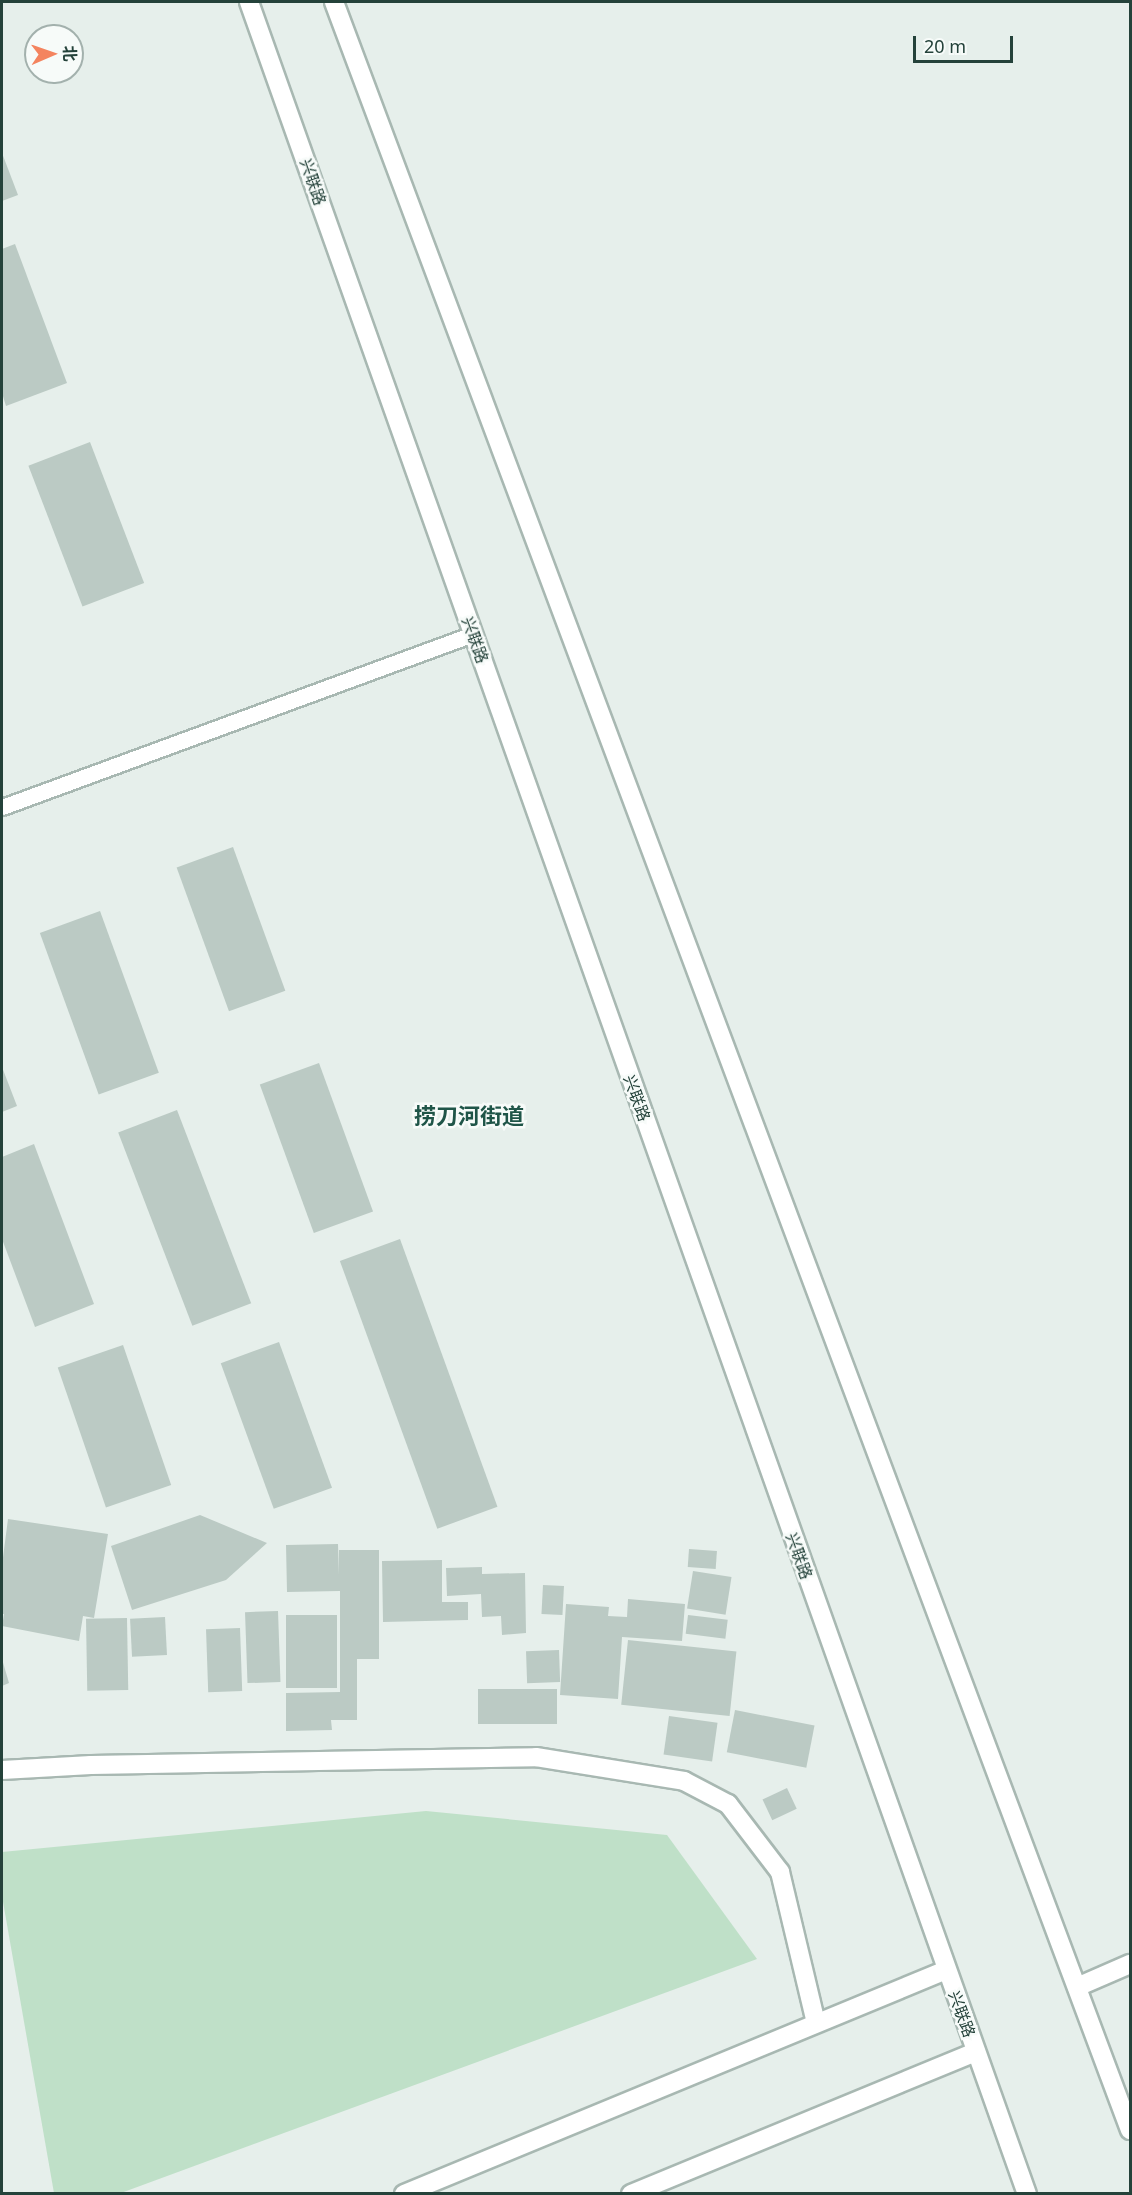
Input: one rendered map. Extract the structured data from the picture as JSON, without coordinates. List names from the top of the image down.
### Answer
{
  "streets": {
    "main road": ["兴联路"]
  },
  "districts": ["捞刀河街道"],
  "scale_bar": "20 m",
  "north": "right"
}
